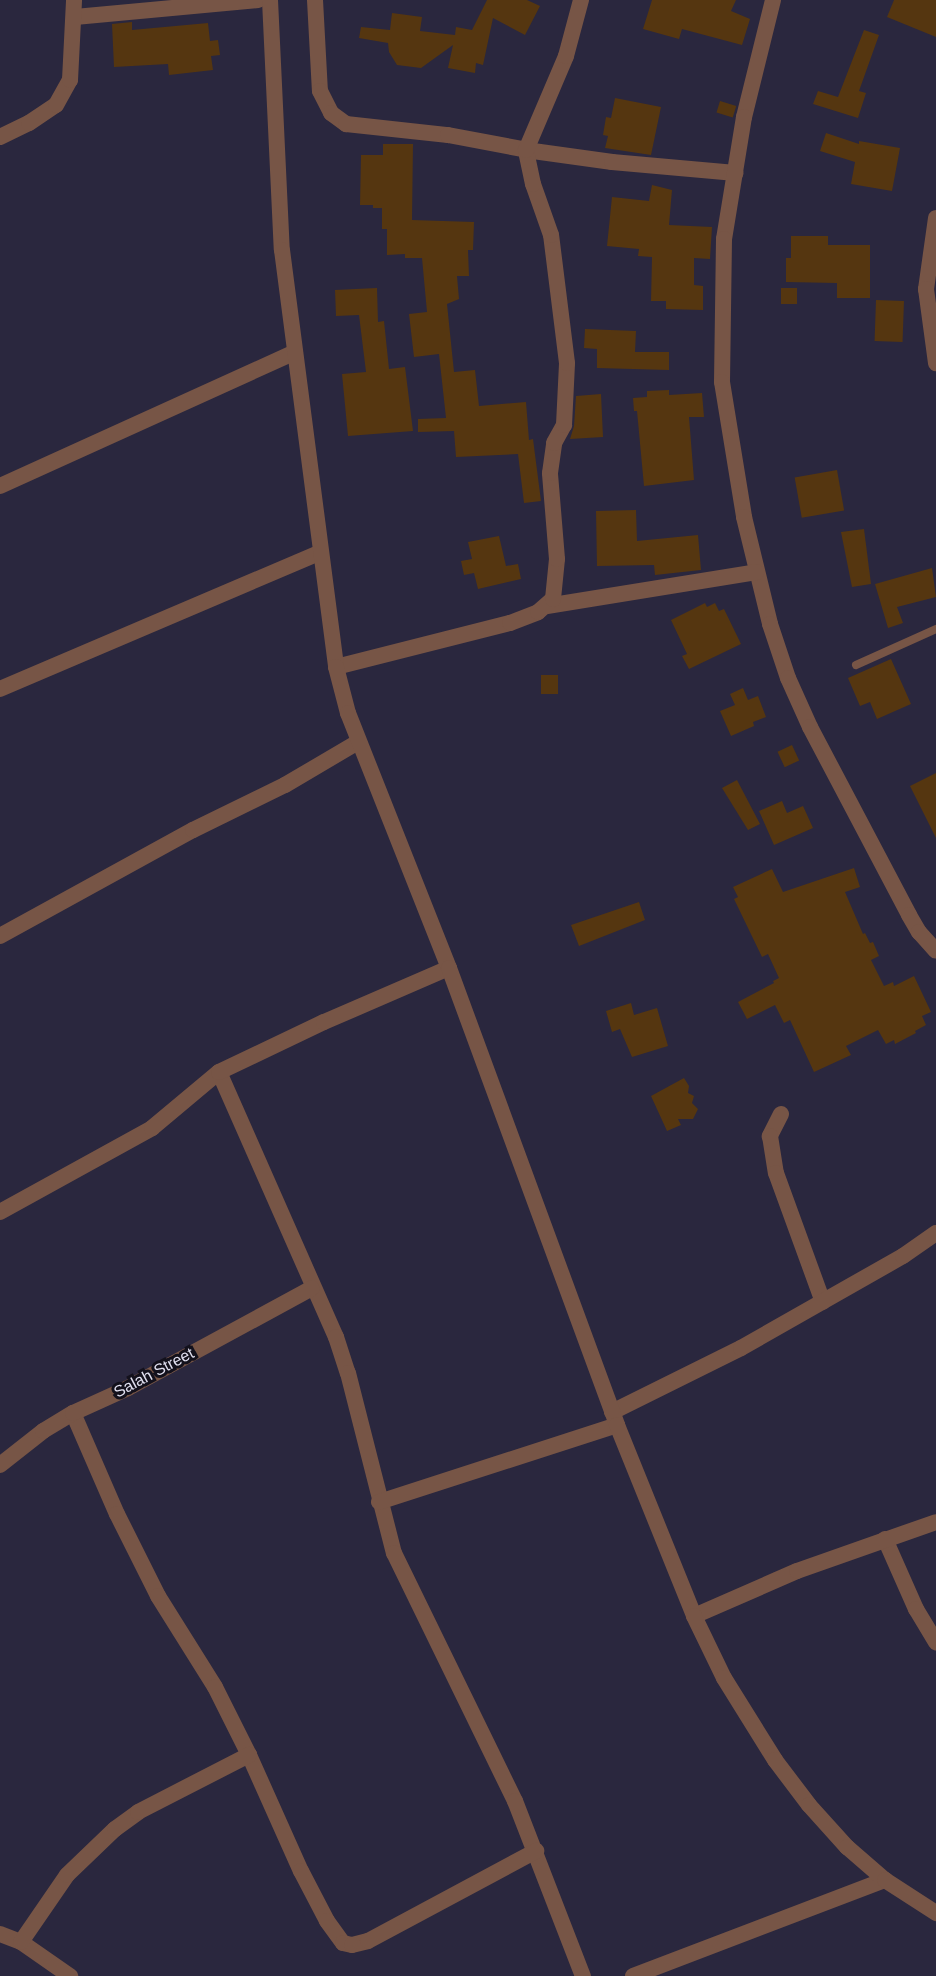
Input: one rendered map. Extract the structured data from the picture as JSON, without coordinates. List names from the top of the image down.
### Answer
{
  "streets": {
    "street": ["Salah Street"]
  }
}
